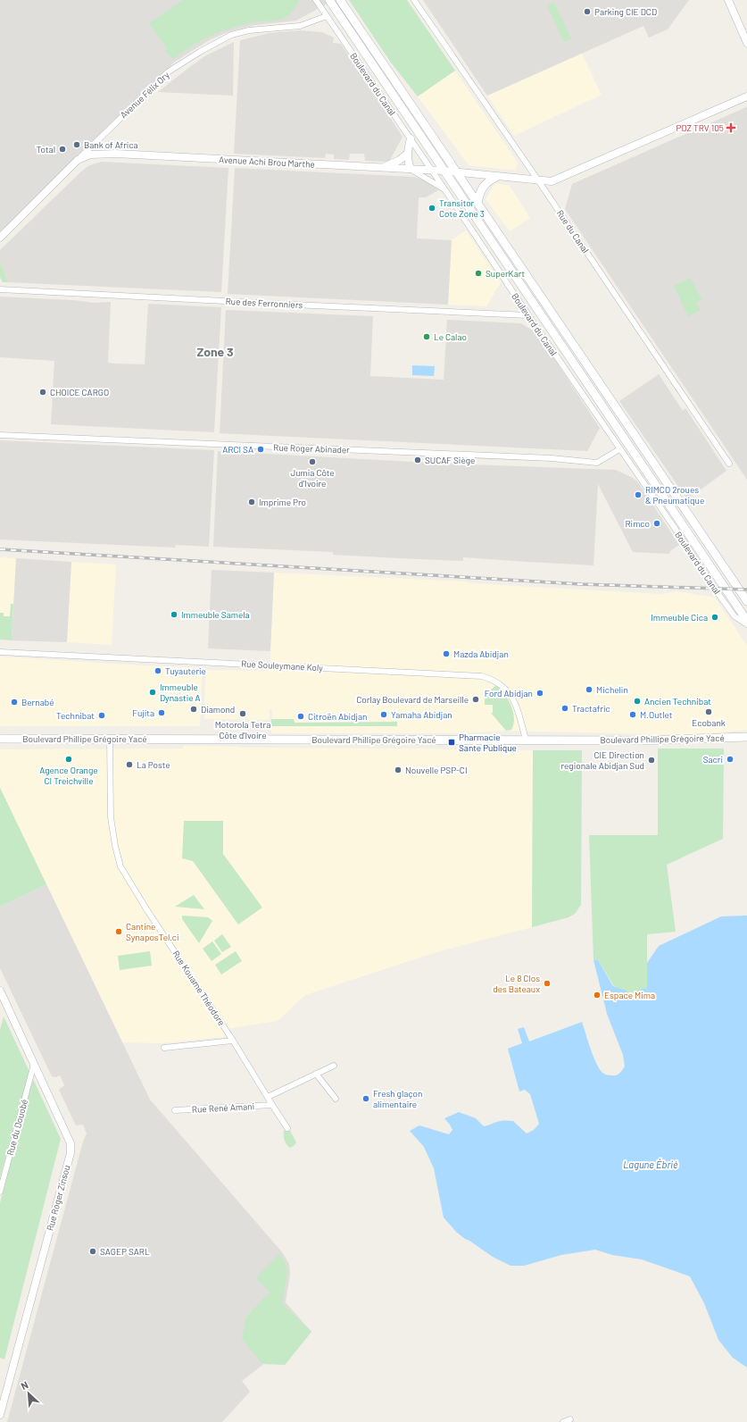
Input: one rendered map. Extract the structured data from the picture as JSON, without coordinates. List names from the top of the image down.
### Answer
{
  "streets": {
    "main road": ["Boulevard du Canal", "Boulevard Phillipe Grégoire Yacé"],
    "street": [
      "Avenue Félix Ory",
      "Avenue Achi Brou Marthe",
      "Rue du Canal",
      "Rue des Ferronniers",
      "Rue Roger Abinader",
      "Rue Souleymane Koly",
      "Rue Kouame Théodore",
      "Rue René Amani",
      "Rue du Douobé",
      "Rue Roger Zinsou"
    ]
  },
  "crossings": [
    ["Boulevard du Canal", "Avenue Félix Ory"],
    ["Boulevard du Canal", "Avenue Achi Brou Marthe"],
    ["Boulevard du Canal", "Rue des Ferronniers"],
    ["Boulevard du Canal", "Rue Roger Abinader"],
    ["Avenue Félix Ory", "Avenue Achi Brou Marthe"],
    ["Avenue Achi Brou Marthe", "Rue du Canal"],
    ["Rue Souleymane Koly", "Boulevard Phillipe Grégoire Yacé"],
    ["Boulevard Phillipe Grégoire Yacé", "Rue Kouame Théodore"],
    ["Rue Kouame Théodore", "Rue René Amani"],
    ["Rue du Douobé", "Rue Roger Zinsou"]
  ],
  "districts": ["Zone 3"],
  "water": ["Lagune Ébrié"],
  "places": {
    "other": [
      "Parking CIE DCD",
      "Bank of Africa",
      "Total",
      "Transitor Cote Zone 3",
      "SuperKart",
      "Le Calao",
      "CHOICE CARGO",
      "ARCI SA",
      "SUCAF Siège",
      "Jumia Côte d'Ivoire",
      "RIMCO 2roues & Pneumatique",
      "Imprime Pro",
      "Rimco",
      "Immeuble Samela",
      "Immeuble Cica",
      "Mazda Abidjan",
      "Tuyauterie",
      "Michelin",
      "Immeuble Dynastie A",
      "Ford Abidjan",
      "Corlay Boulevard de Marseille",
      "Ancien Technibat",
      "Bernabé",
      "Tractafric",
      "Diamond",
      "Ecobank",
      "Fujita",
      "Motorola Tetra Côte d'Ivoire",
      "Yamaha Abidjan",
      "M.Outlet",
      "Technibat",
      "Citroën Abidjan",
      "Agence Orange CI Treichville",
      "Sacri",
      "CIE Direction regionale Abidjan Sud",
      "La Poste",
      "Nouvelle PSP-CI",
      "Cantine SynaposTel.ci",
      "Le 8 Clos des Bateaux",
      "Espace Mima",
      "Fresh glaçon alimentaire",
      "SAGEP SARL"
    ],
    "health": ["PDZ TRV 105"],
    "transit": ["Pharmacie Sante Publique"]
  },
  "north": "top left"
}
